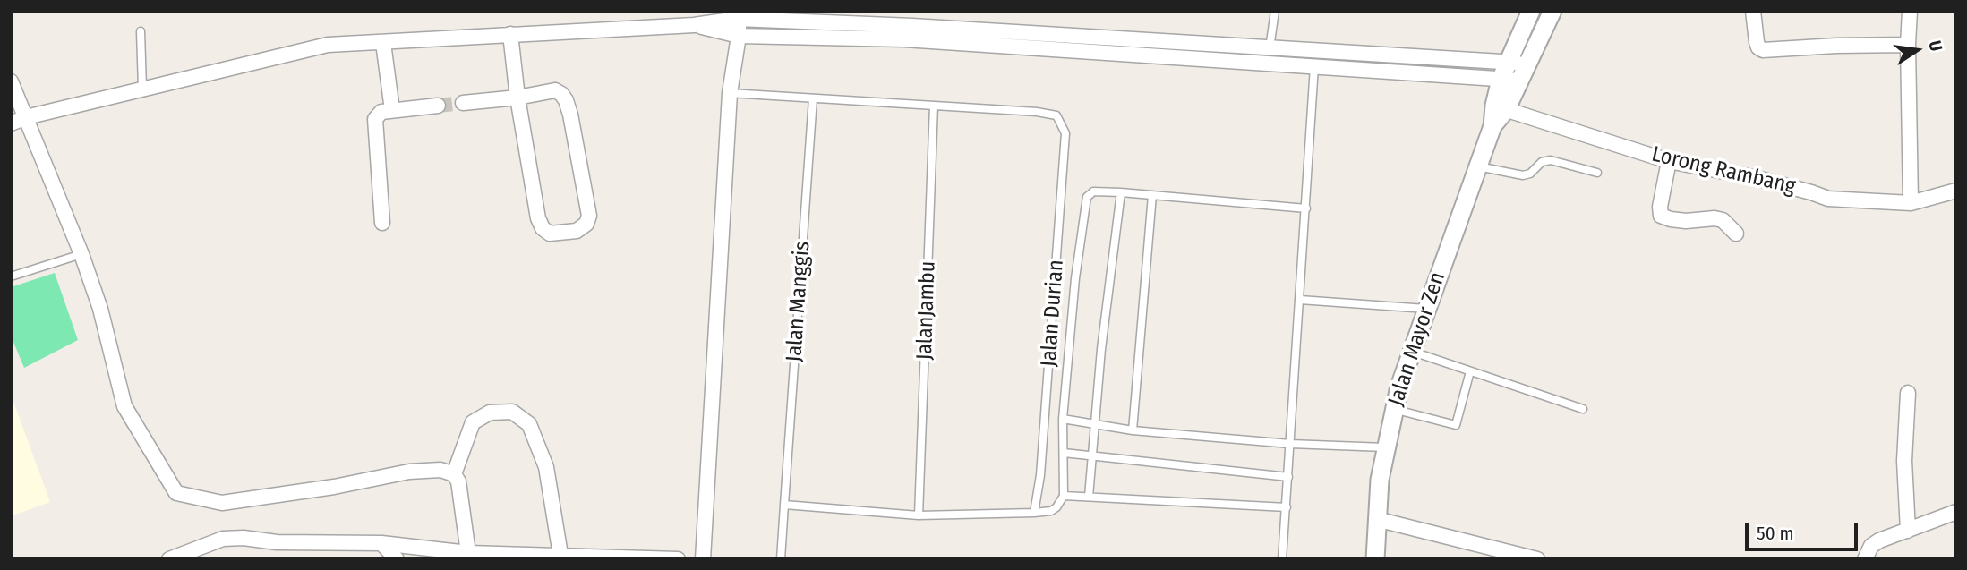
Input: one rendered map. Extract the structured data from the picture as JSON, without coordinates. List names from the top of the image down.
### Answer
{
  "streets": {
    "street": ["Lorong Rambang", "Jalan Mayor Zen"],
    "lane": ["Jalan Manggis", "JalanJambu", "Jalan Durian"]
  },
  "crossings": [
    ["Lorong Rambang", "Jalan Mayor Zen"],
    ["JalanJambu", "Jalan Durian"]
  ],
  "scale_bar": "50 m",
  "north": "right"
}
